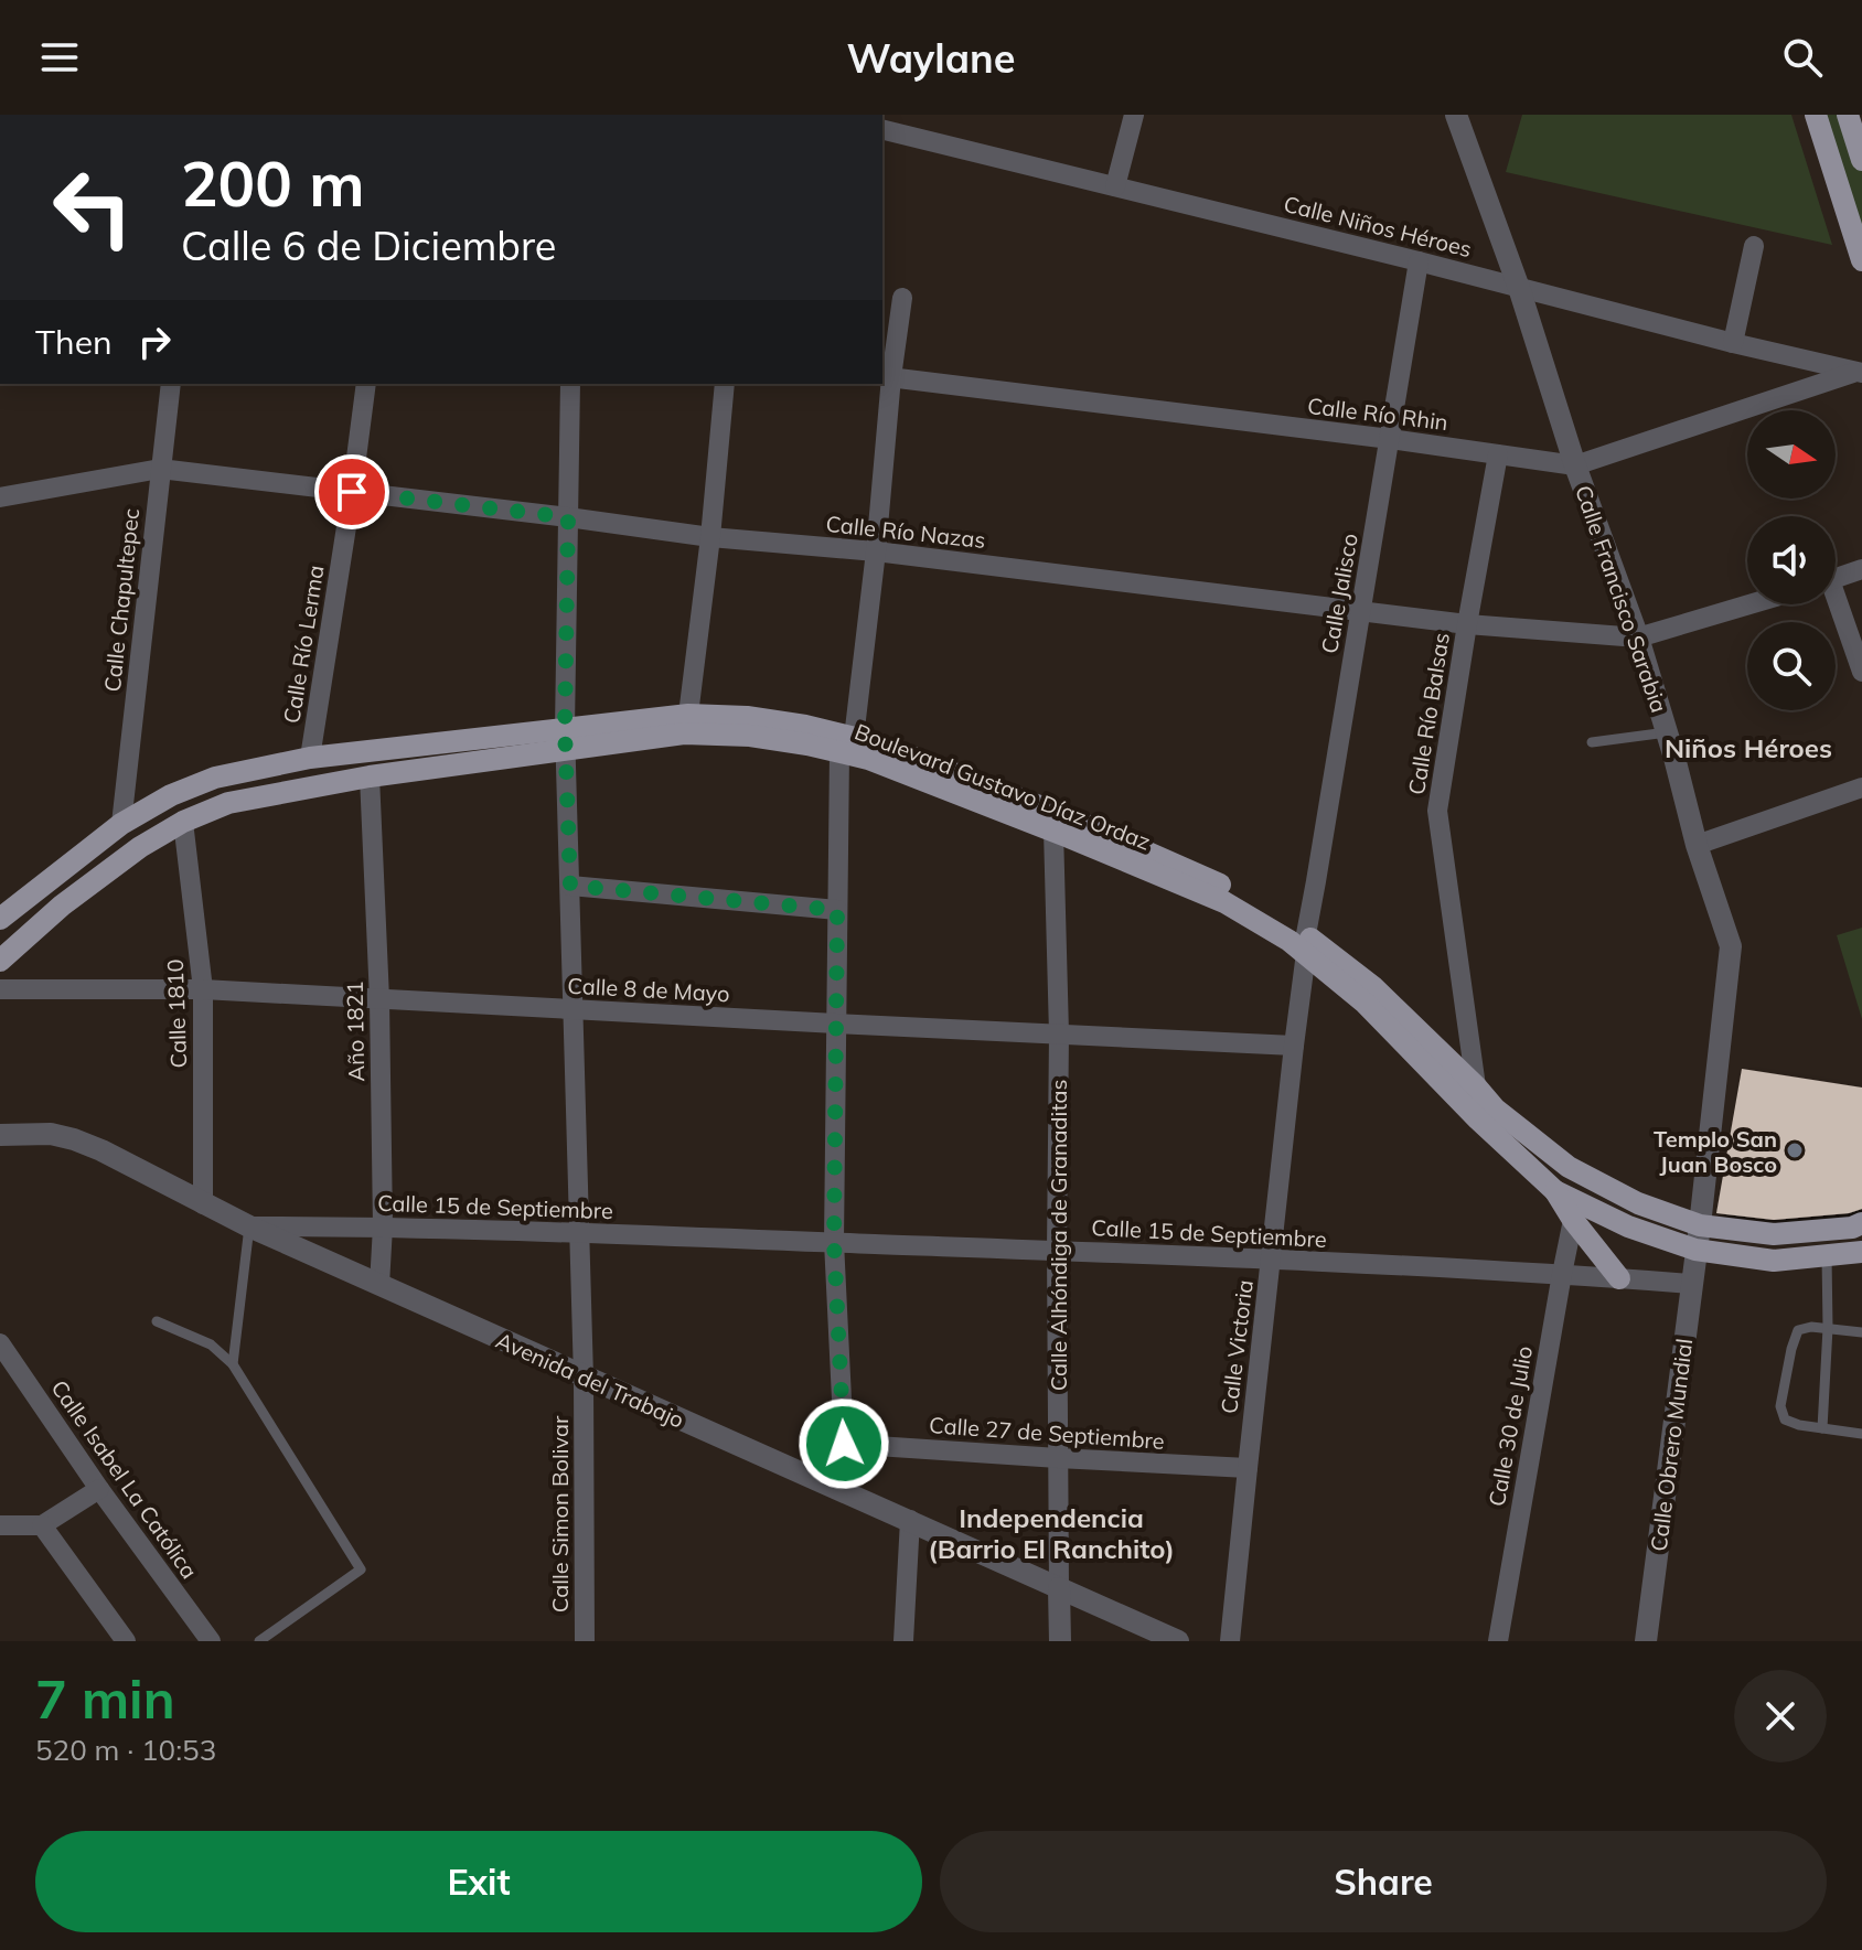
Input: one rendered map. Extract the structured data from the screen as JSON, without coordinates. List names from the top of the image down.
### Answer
{
  "streets": {
    "main road": ["Boulevard Gustavo Díaz Ordaz"],
    "street": [
      "Calle Niños Héroes",
      "Calle Río Rhin",
      "Calle Río Nazas",
      "Calle Jalisco",
      "Calle Francisco Sarabia",
      "Calle Chapultepec",
      "Calle Río Lerma",
      "Calle Río Balsas",
      "Calle 8 de Mayo",
      "Calle 1810",
      "Año 1821",
      "Calle 15 de Septiembre",
      "Calle Alhóndiga de Granaditas",
      "Calle Victoria",
      "Avenida del Trabajo",
      "Calle 30 de Julio",
      "Calle 27 de Septiembre",
      "Calle Obrero Mundial",
      "Calle Isabel La Católica",
      "Calle Simon Bolivar"
    ]
  },
  "crossings": [
    ["Calle Niños Héroes", "Calle Río Rhin"],
    ["Calle Niños Héroes", "Calle Jalisco"],
    ["Calle Niños Héroes", "Calle Francisco Sarabia"],
    ["Calle Río Rhin", "Calle Jalisco"],
    ["Calle Río Rhin", "Calle Francisco Sarabia"],
    ["Calle Río Rhin", "Calle Río Balsas"],
    ["Calle Río Nazas", "Calle Jalisco"],
    ["Calle Río Nazas", "Calle Francisco Sarabia"],
    ["Calle Río Nazas", "Calle Chapultepec"],
    ["Calle Río Nazas", "Calle Río Lerma"],
    ["Calle Río Nazas", "Calle Río Balsas"],
    ["Calle Río Nazas", "Calle Simon Bolivar"],
    ["Calle Jalisco", "Boulevard Gustavo Díaz Ordaz"],
    ["Calle Jalisco", "Calle Victoria"],
    ["Calle Francisco Sarabia", "Boulevard Gustavo Díaz Ordaz"],
    ["Calle Francisco Sarabia", "Calle Obrero Mundial"],
    ["Calle Chapultepec", "Boulevard Gustavo Díaz Ordaz"],
    ["Calle Río Lerma", "Boulevard Gustavo Díaz Ordaz"],
    ["Calle Río Balsas", "Boulevard Gustavo Díaz Ordaz"],
    ["Boulevard Gustavo Díaz Ordaz", "Calle 1810"],
    ["Boulevard Gustavo Díaz Ordaz", "Año 1821"],
    ["Boulevard Gustavo Díaz Ordaz", "Calle Alhóndiga de Granaditas"],
    ["Boulevard Gustavo Díaz Ordaz", "Calle Victoria"],
    ["Boulevard Gustavo Díaz Ordaz", "Calle Obrero Mundial"],
    ["Boulevard Gustavo Díaz Ordaz", "Calle Simon Bolivar"],
    ["Calle 8 de Mayo", "Calle 1810"],
    ["Calle 8 de Mayo", "Año 1821"],
    ["Calle 8 de Mayo", "Calle Alhóndiga de Granaditas"],
    ["Calle 8 de Mayo", "Calle Victoria"],
    ["Calle 8 de Mayo", "Calle Simon Bolivar"],
    ["Calle 1810", "Avenida del Trabajo"],
    ["Año 1821", "Calle 15 de Septiembre"],
    ["Año 1821", "Avenida del Trabajo"],
    ["Calle 15 de Septiembre", "Calle Alhóndiga de Granaditas"],
    ["Calle 15 de Septiembre", "Calle Victoria"],
    ["Calle 15 de Septiembre", "Avenida del Trabajo"],
    ["Calle 15 de Septiembre", "Calle 30 de Julio"],
    ["Calle 15 de Septiembre", "Calle Obrero Mundial"],
    ["Calle 15 de Septiembre", "Calle Simon Bolivar"],
    ["Calle Alhóndiga de Granaditas", "Avenida del Trabajo"],
    ["Calle Alhóndiga de Granaditas", "Calle 27 de Septiembre"],
    ["Calle Victoria", "Calle 27 de Septiembre"],
    ["Avenida del Trabajo", "Calle Simon Bolivar"]
  ],
  "districts": ["Niños Héroes", "Independencia (Barrio El Ranchito)"],
  "places": ["Templo San Juan Bosco"],
  "north": "right",
  "page": {
    "header": "Waylane",
    "turn": ["200 m", "Calle 6 de Diciembre"],
    "then": "Then",
    "heading": ["7 min", "520 m · 10:53"],
    "buttons": ["Exit", "Share"]
  }
}
